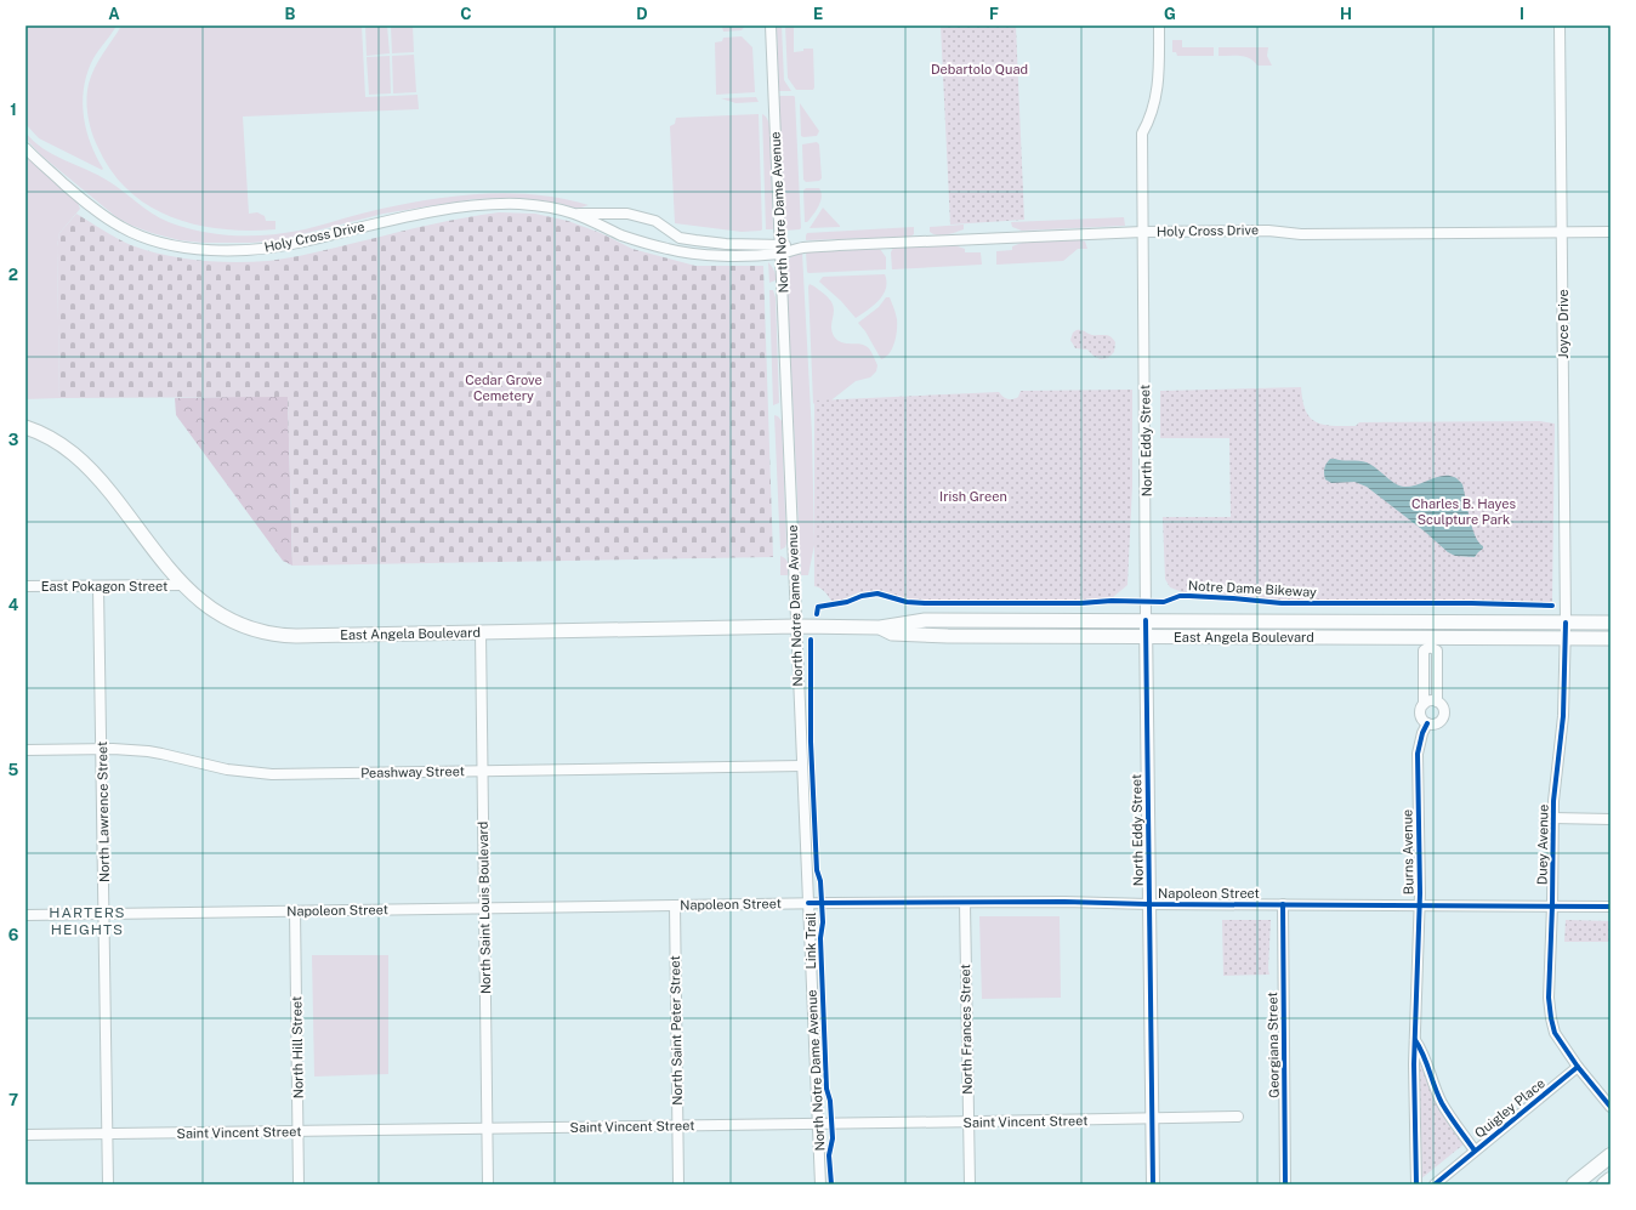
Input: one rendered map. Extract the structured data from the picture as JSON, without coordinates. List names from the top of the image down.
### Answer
{
  "streets": {
    "main road": ["East Angela Boulevard"],
    "street": [
      "North Notre Dame Avenue",
      "Holy Cross Drive",
      "Joyce Drive",
      "North Eddy Street",
      "East Pokagon Street",
      "Peashway Street",
      "North Lawrence Street",
      "Duey Avenue",
      "Burns Avenue",
      "Napoleon Street",
      "North Saint Louis Boulevard",
      "North Frances Street",
      "North Saint Peter Street",
      "Georgiana Street",
      "North Hill Street",
      "Quigley Place",
      "Saint Vincent Street"
    ],
    "cycle path": ["Notre Dame Bikeway", "Link Trail"]
  },
  "crossings": [
    ["North Notre Dame Avenue", "Holy Cross Drive"],
    ["North Notre Dame Avenue", "East Angela Boulevard"],
    ["North Notre Dame Avenue", "Peashway Street"],
    ["North Notre Dame Avenue", "Napoleon Street"],
    ["North Notre Dame Avenue", "Saint Vincent Street"],
    ["Holy Cross Drive", "Joyce Drive"],
    ["Holy Cross Drive", "North Eddy Street"],
    ["Joyce Drive", "East Angela Boulevard"],
    ["Joyce Drive", "Duey Avenue"],
    ["North Eddy Street", "East Angela Boulevard"],
    ["North Eddy Street", "Napoleon Street"],
    ["North Eddy Street", "Saint Vincent Street"],
    ["East Pokagon Street", "East Angela Boulevard"],
    ["East Pokagon Street", "North Lawrence Street"],
    ["East Angela Boulevard", "Duey Avenue"],
    ["East Angela Boulevard", "North Saint Louis Boulevard"],
    ["Peashway Street", "North Lawrence Street"],
    ["Peashway Street", "North Saint Louis Boulevard"],
    ["North Lawrence Street", "Napoleon Street"],
    ["North Lawrence Street", "Saint Vincent Street"],
    ["Duey Avenue", "Napoleon Street"],
    ["Duey Avenue", "Quigley Place"],
    ["Burns Avenue", "Napoleon Street"],
    ["Burns Avenue", "Quigley Place"],
    ["Napoleon Street", "North Saint Louis Boulevard"],
    ["Napoleon Street", "North Frances Street"],
    ["Napoleon Street", "North Saint Peter Street"],
    ["Napoleon Street", "Georgiana Street"],
    ["Napoleon Street", "North Hill Street"],
    ["North Saint Louis Boulevard", "Saint Vincent Street"],
    ["North Frances Street", "Saint Vincent Street"],
    ["North Saint Peter Street", "Saint Vincent Street"],
    ["North Hill Street", "Saint Vincent Street"]
  ],
  "districts": ["HARTERS HEIGHTS"],
  "parks": [
    "Debartolo Quad",
    "Cedar Grove Cemetery",
    "Irish Green",
    "Charles B. Hayes Sculpture Park"
  ],
  "grid": {
    "columns": [
      "A",
      "B",
      "C",
      "D",
      "E",
      "F",
      "G",
      "H",
      "I"
    ],
    "rows": [
      "1",
      "2",
      "3",
      "4",
      "5",
      "6",
      "7"
    ]
  }
}
